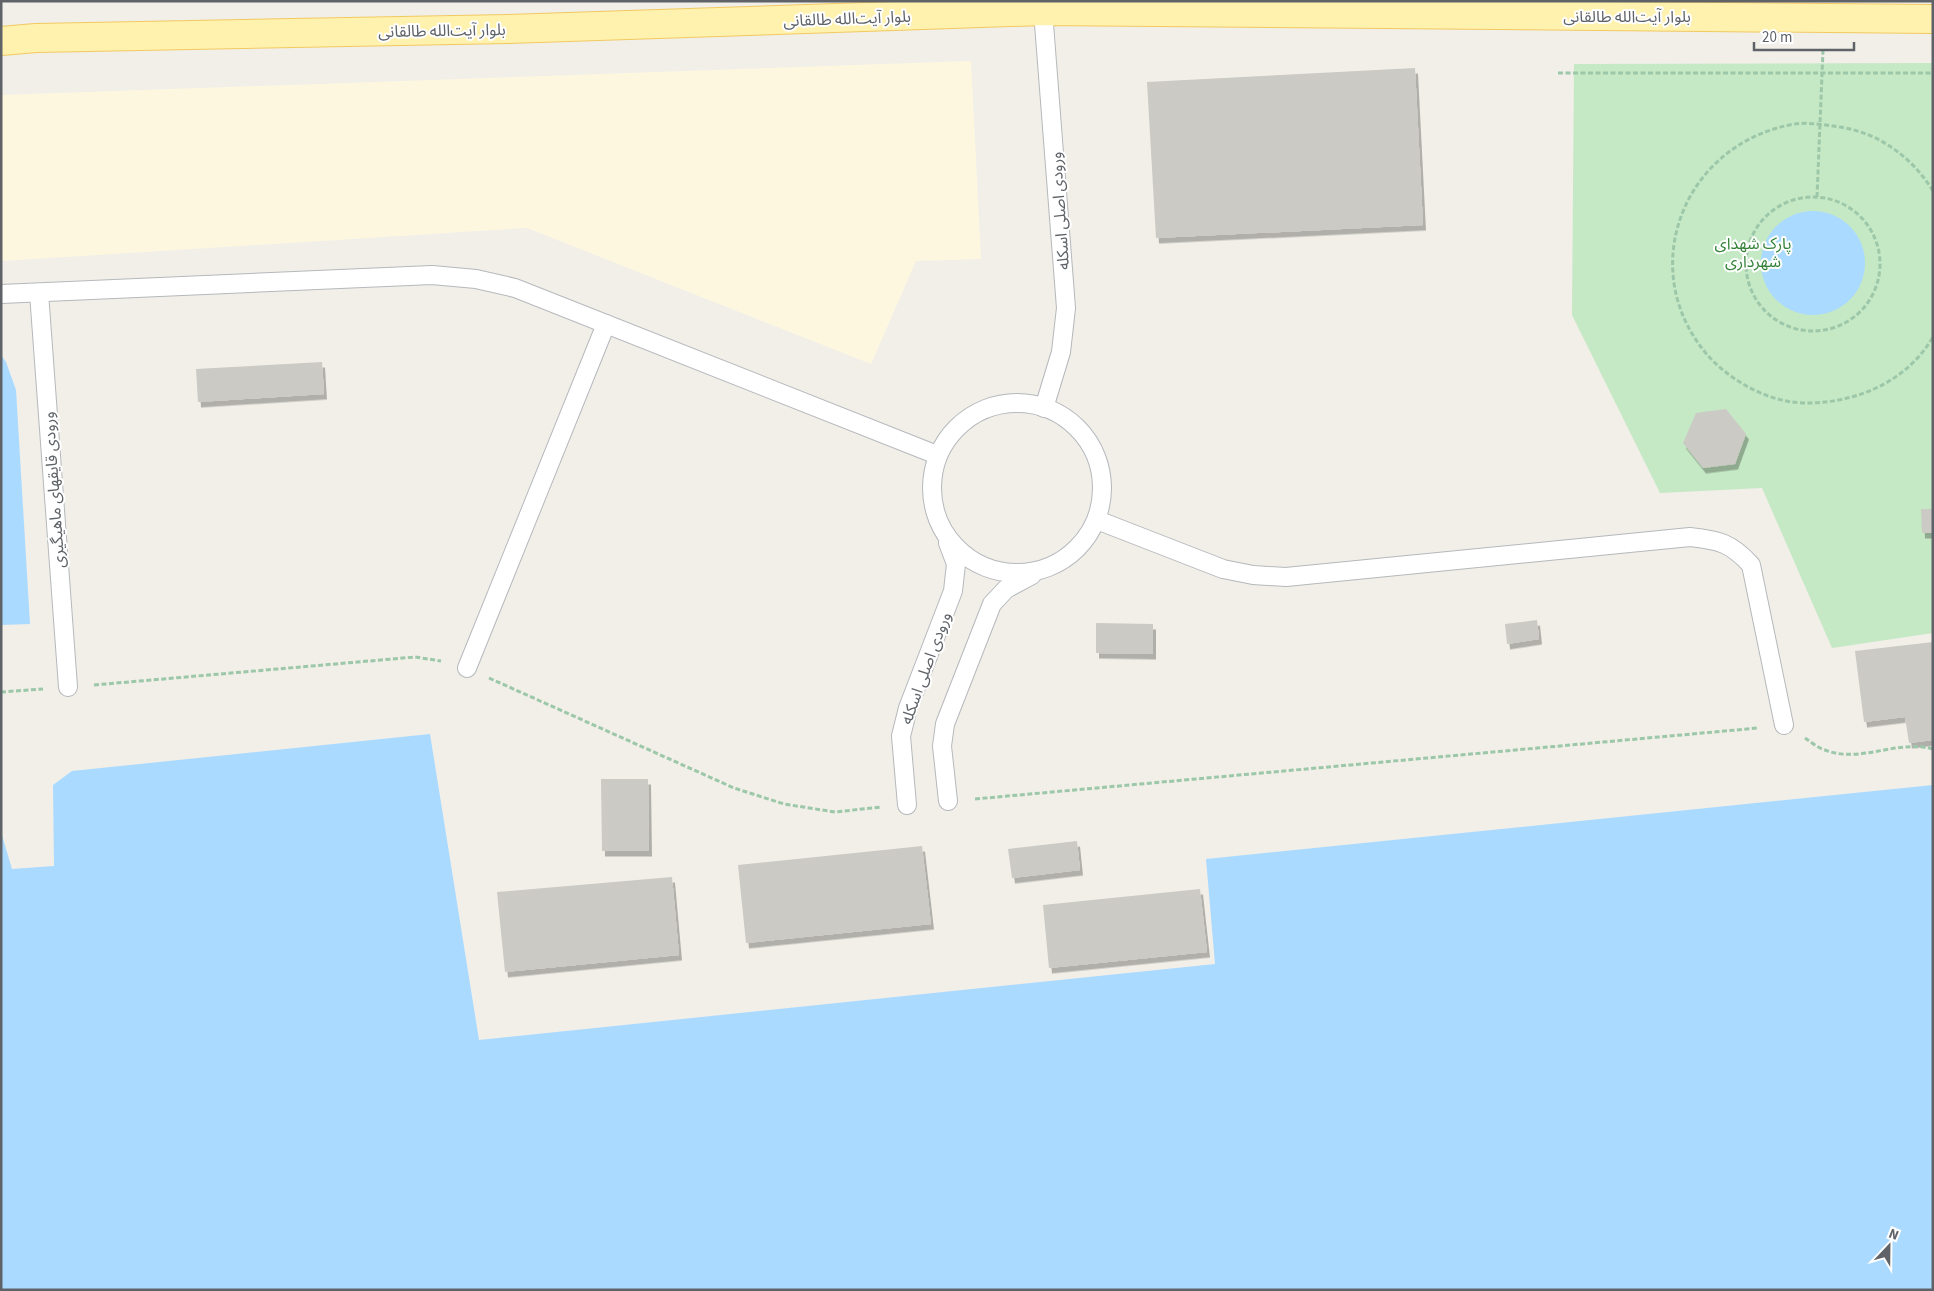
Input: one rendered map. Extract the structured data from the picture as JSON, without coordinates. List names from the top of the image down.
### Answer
{
  "streets": {
    "main road": ["بلوار آیت‌الله طالقانی"],
    "lane": ["ورودی اصلی اسکله", "ورودی قایقهای ماهیگیری"]
  },
  "crossings": [
    ["بلوار آیت‌الله طالقانی", "ورودی اصلی اسکله"]
  ],
  "parks": ["پارک شهدای شهرداری"],
  "scale_bar": "20 m",
  "north": "top"
}
